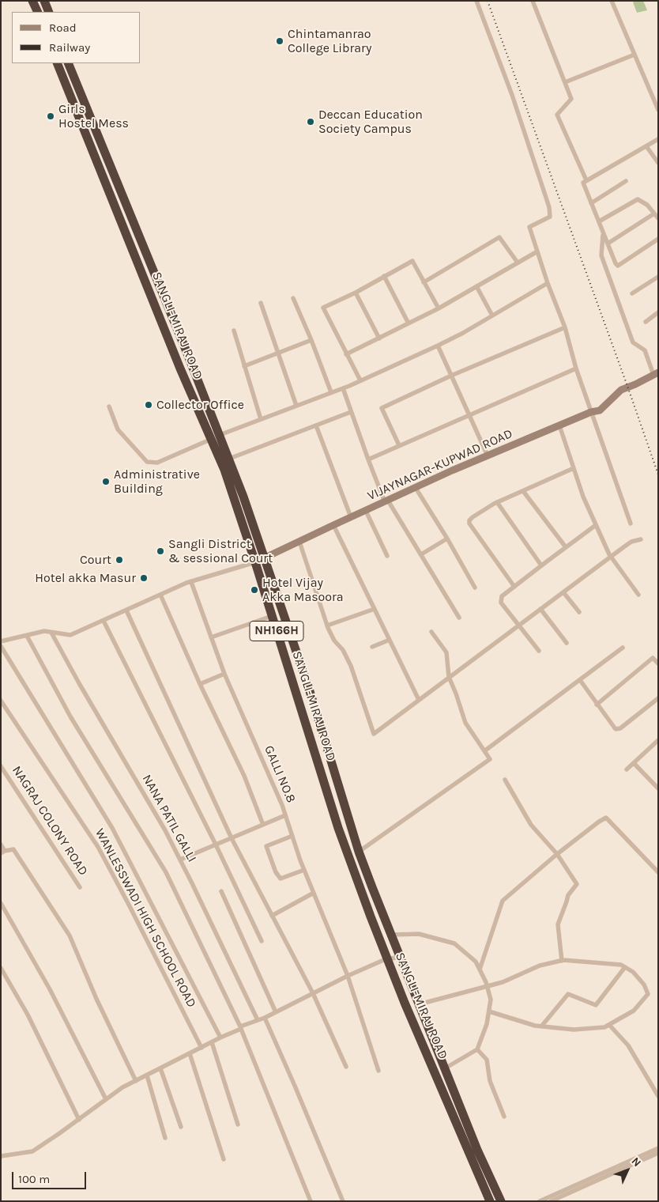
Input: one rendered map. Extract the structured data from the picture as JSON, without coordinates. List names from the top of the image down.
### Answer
{
  "streets": {
    "highway": ["SANGLI-MIRAJ ROAD", "NH166H"],
    "street": [
      "VIJAYNAGAR-KUPWAD ROAD",
      "GALLI NO.8",
      "NANA PATIL GALLI",
      "NAGRAJ COLONY ROAD",
      "WANLESSWADI HIGH SCHOOL ROAD"
    ]
  },
  "crossings": [
    ["SANGLI-MIRAJ ROAD", "VIJAYNAGAR-KUPWAD ROAD"]
  ],
  "places": [
    "Chintamanrao College Library",
    "Girls Hostel Mess",
    "Deccan Education Society Campus",
    "Collector Office",
    "Administrative Building",
    "Sangli District & sessional Court",
    "Court",
    "Hotel akka Masur",
    "Hotel Vijay Akka Masoora"
  ],
  "legend": ["Road", "Railway"],
  "scale_bar": "100 m",
  "north": "top right"
}
